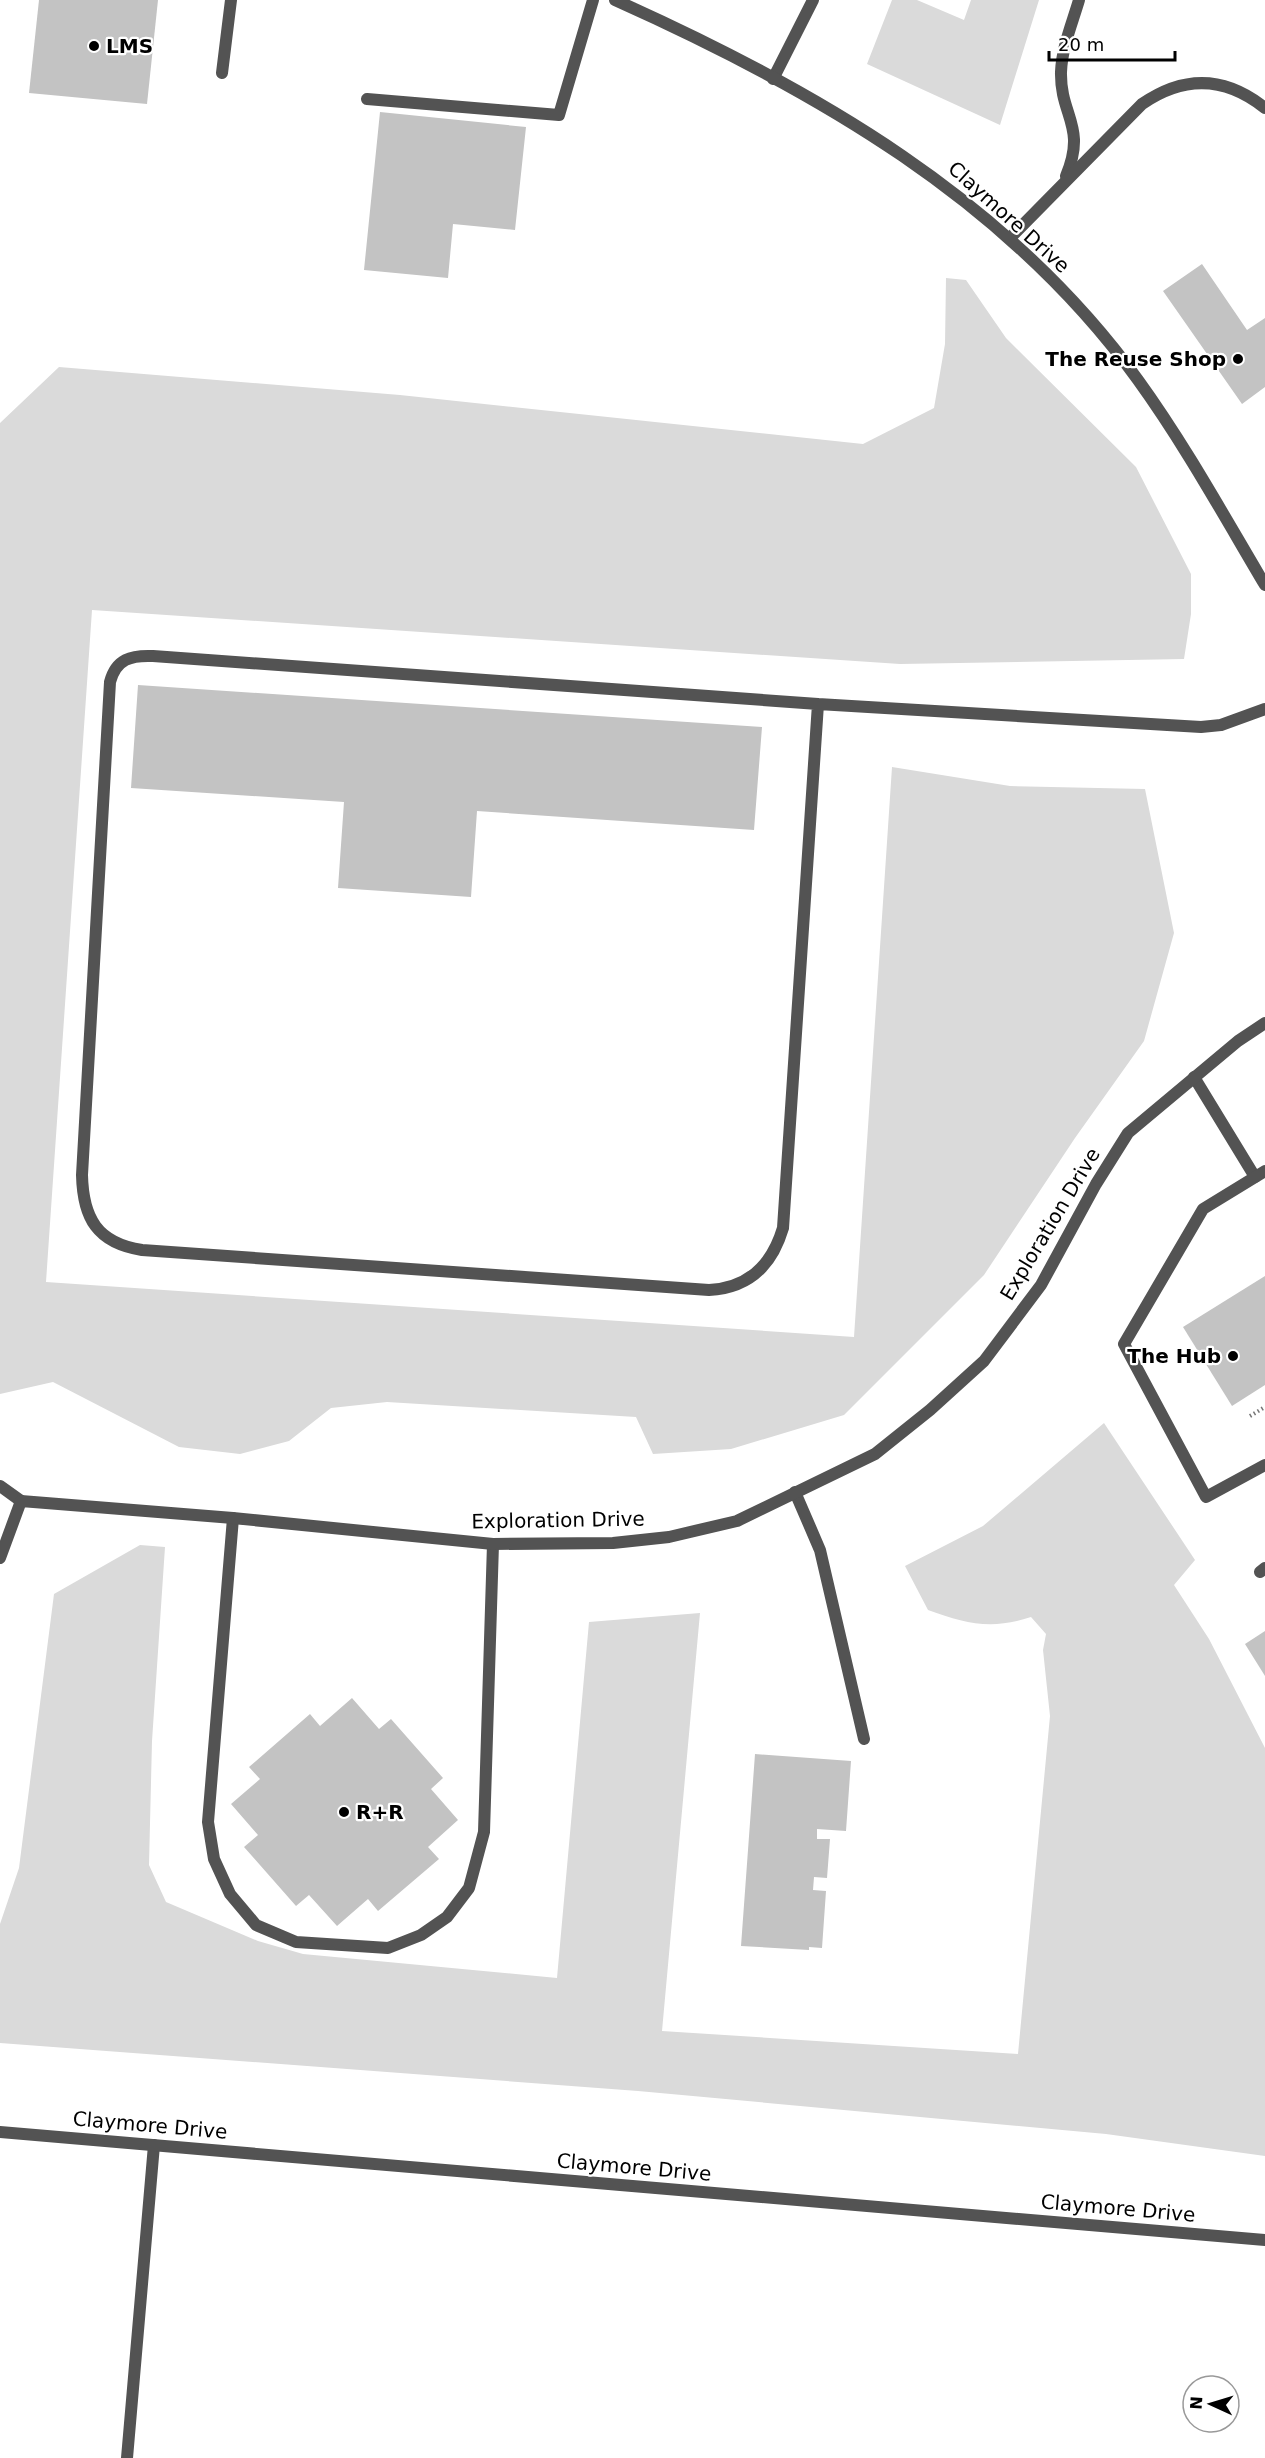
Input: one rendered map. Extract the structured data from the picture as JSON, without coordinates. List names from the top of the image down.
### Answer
{
  "streets": {
    "street": ["Claymore Drive", "Exploration Drive"]
  },
  "places": [
    "LMS",
    "The Reuse Shop",
    "The Hub",
    "R+R"
  ],
  "scale_bar": "20 m",
  "north": "left"
}
